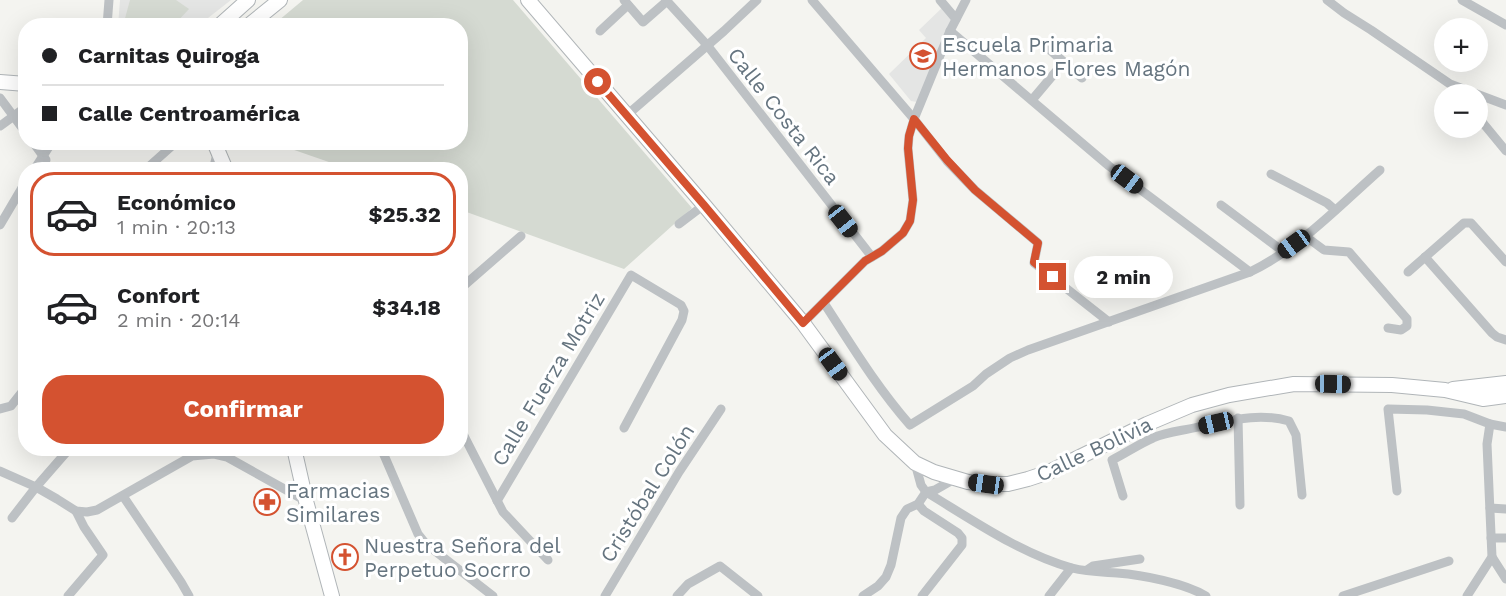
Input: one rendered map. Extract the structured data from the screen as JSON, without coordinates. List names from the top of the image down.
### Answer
{
  "streets": {
    "main road": ["Calle Bolivia"],
    "street": ["Calle Costa Rica", "Calle Fuerza Motriz", "Cristóbal Colón"]
  },
  "places": {
    "school or university": ["Escuela Primaria Hermanos Flores Magón"],
    "pharmacy": ["Farmacias Similares"],
    "church": ["Nuestra Señora del Perpetuo Socrro"]
  },
  "page": {
    "map_buttons": ["+", "−"],
    "banner": ["Carnitas Quiroga", "Calle Centroamérica"],
    "list": [
      {
        "name": "Económico",
        "note": "1 min · 20:13",
        "value": "$25.32"
      },
      {
        "name": "Confort",
        "note": "2 min · 20:14",
        "value": "$34.18"
      }
    ],
    "bubble": "2 min",
    "buttons": "Confirmar"
  }
}
